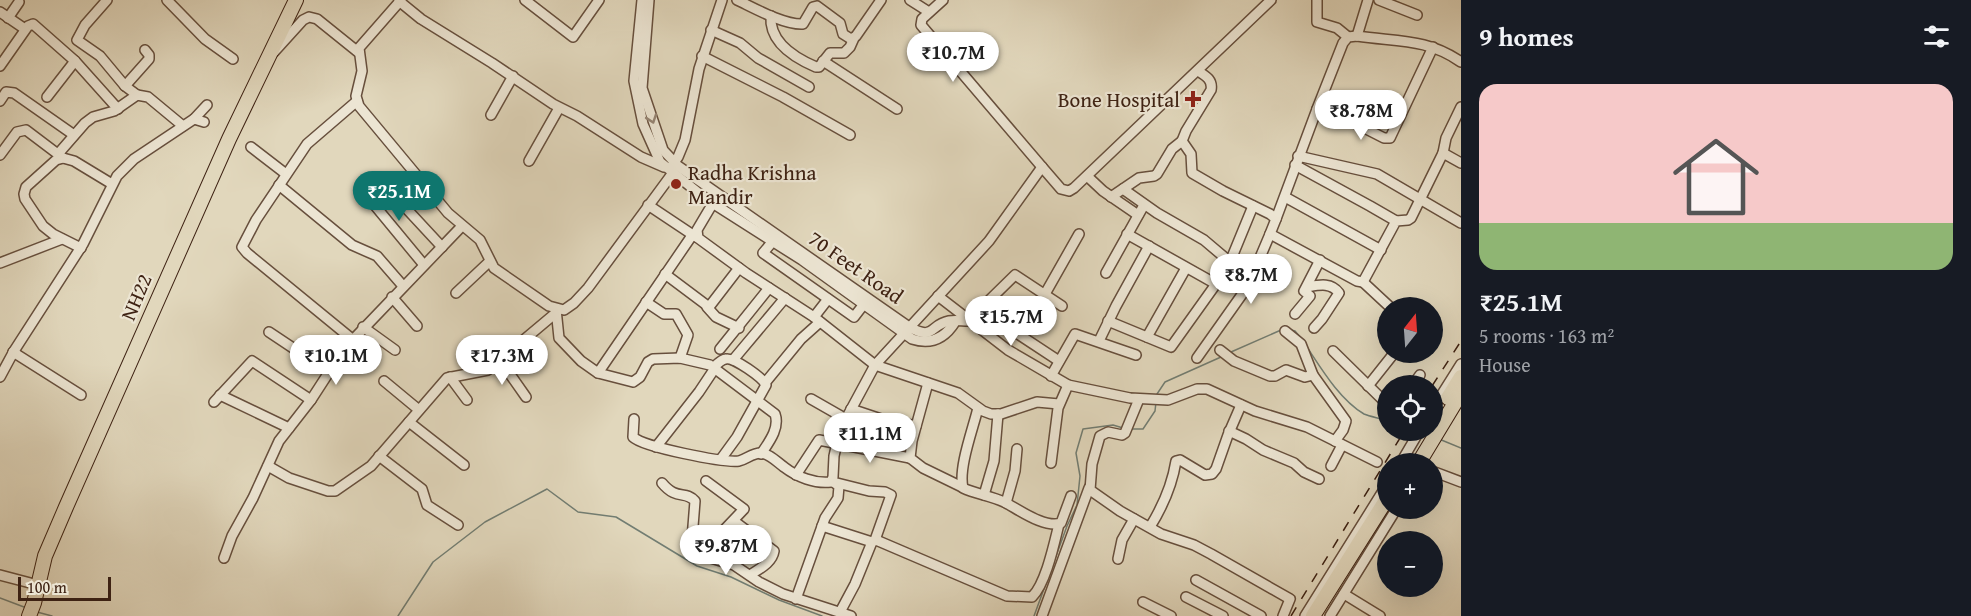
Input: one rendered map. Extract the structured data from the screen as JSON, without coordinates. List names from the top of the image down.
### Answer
{
  "streets": {
    "highway": ["NH22"],
    "street": ["70 Feet Road"]
  },
  "places": {
    "health": ["Bone Hospital"],
    "other": ["Radha Krishna Mandir"]
  },
  "scale_bar": "100 m",
  "north": "top",
  "page": {
    "heading": "9 homes",
    "price": [
      "₹10.7M",
      "₹8.78M",
      "₹25.1M",
      "₹8.7M",
      "₹15.7M",
      "₹10.1M",
      "₹17.3M",
      "₹11.1M",
      "₹9.87M"
    ],
    "list": [
      {
        "name": "₹25.1M",
        "note": "5 rooms · 163 m² · House"
      }
    ],
    "map_buttons": ["+", "−"],
    "scale": "100 m"
  }
}
